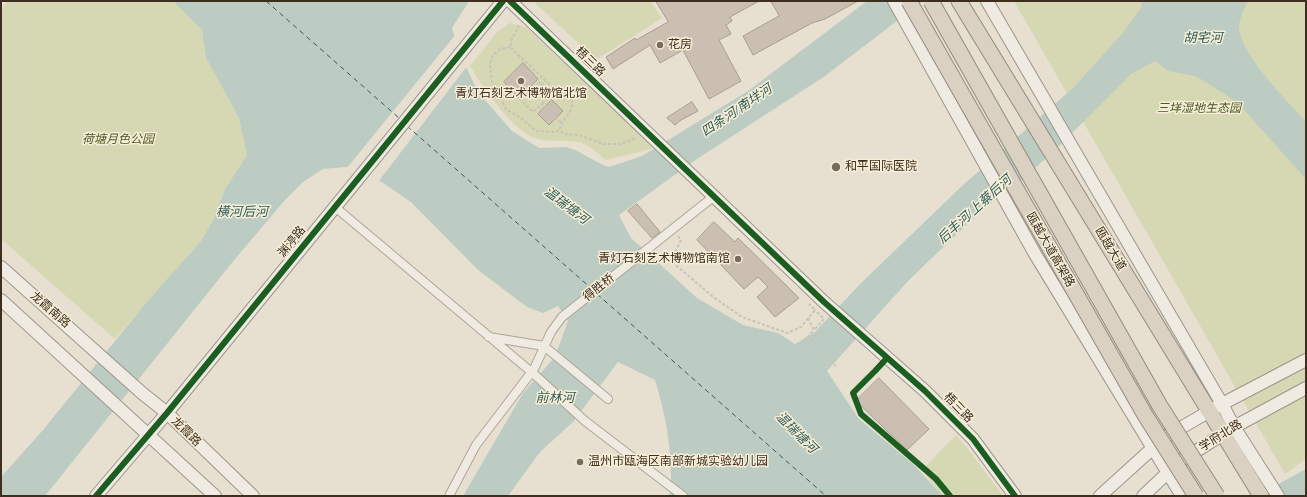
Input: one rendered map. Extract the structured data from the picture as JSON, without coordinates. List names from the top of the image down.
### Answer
{
  "streets": {
    "highway": ["瓯越大道", "瓯越大道高架路"],
    "street": [
      "梧三路",
      "渊渟路",
      "得胜桥",
      "龙霞南路",
      "龙霞路",
      "学府北路"
    ]
  },
  "crossings": [
    ["梧三路", "得胜桥"],
    ["渊渟路", "龙霞南路"],
    ["渊渟路", "龙霞路"],
    ["瓯越大道", "学府北路"],
    ["龙霞南路", "龙霞路"]
  ],
  "water": [
    "胡宅河",
    "四条河/南垟河",
    "温瑞塘河",
    "后丰河/上蔡后河",
    "横河后河",
    "前林河"
  ],
  "parks": ["三垟湿地生态园", "荷塘月色公园"],
  "places": [
    "花房",
    "青灯石刻艺术博物馆北馆",
    "和平国际医院",
    "青灯石刻艺术博物馆南馆",
    "温州市瓯海区南部新城实验幼儿园"
  ]
}
